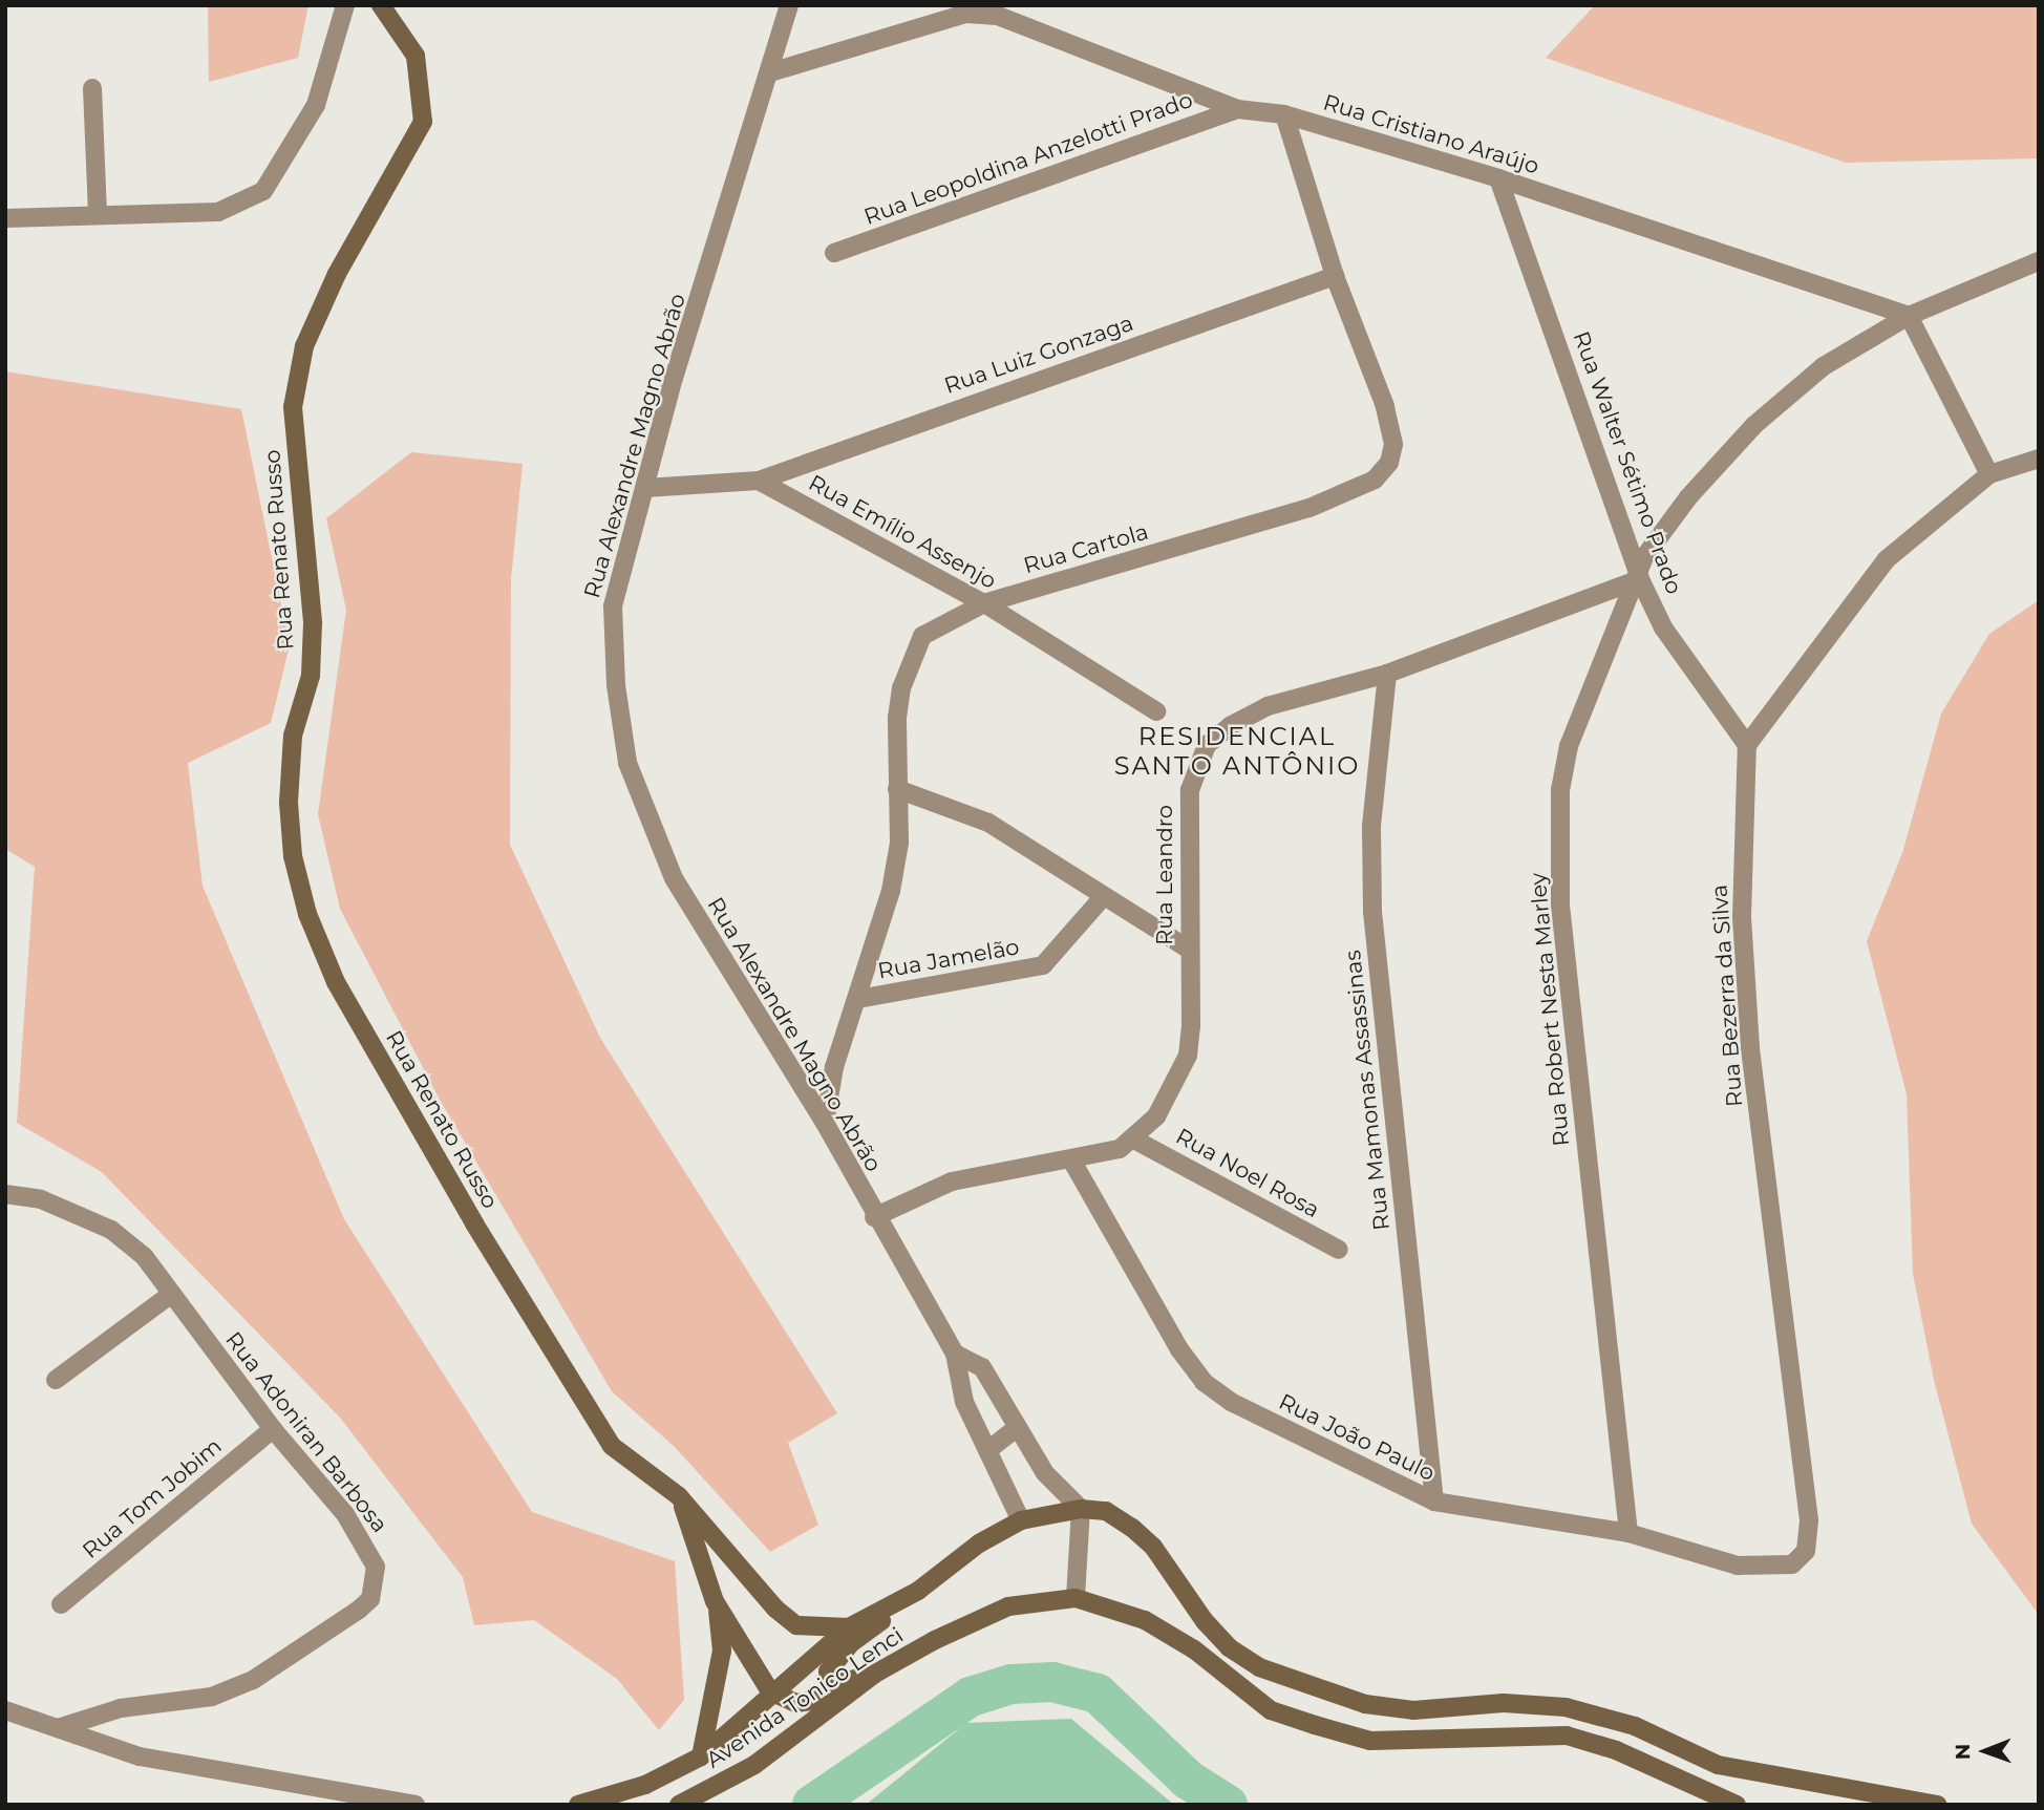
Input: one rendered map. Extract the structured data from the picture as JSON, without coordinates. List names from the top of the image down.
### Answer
{
  "streets": {
    "main road": ["Rua Renato Russo", "Avenida Tonico Lenci"],
    "street": [
      "Rua Cristiano Araújo",
      "Rua Leopoldina Anzelotti Prado",
      "Rua Luiz Gonzaga",
      "Rua Alexandre Magno Abrão",
      "Rua Walter Sétimo Prado",
      "Rua Emílio Assenjo",
      "Rua Cartola",
      "Rua Leandro",
      "Rua Jamelão",
      "Rua Bezerra da Silva",
      "Rua Robert Nesta Marley",
      "Rua Mamonas Assassinas",
      "Rua Noel Rosa",
      "Rua Adoniran Barbosa",
      "Rua João Paulo",
      "Rua Tom Jobim"
    ]
  },
  "crossings": [
    ["Rua Cristiano Araújo", "Rua Leopoldina Anzelotti Prado"],
    ["Rua Cristiano Araújo", "Rua Alexandre Magno Abrão"],
    ["Rua Cristiano Araújo", "Rua Walter Sétimo Prado"],
    ["Rua Cristiano Araújo", "Rua Cartola"],
    ["Rua Cristiano Araújo", "Rua Robert Nesta Marley"],
    ["Rua Luiz Gonzaga", "Rua Emílio Assenjo"],
    ["Rua Luiz Gonzaga", "Rua Cartola"],
    ["Rua Alexandre Magno Abrão", "Rua Cartola"],
    ["Rua Alexandre Magno Abrão", "Rua Leandro"],
    ["Rua Walter Sétimo Prado", "Rua Leandro"],
    ["Rua Walter Sétimo Prado", "Rua Bezerra da Silva"],
    ["Rua Walter Sétimo Prado", "Rua Robert Nesta Marley"],
    ["Rua Emílio Assenjo", "Rua Cartola"],
    ["Rua Cartola", "Rua Jamelão"],
    ["Rua Renato Russo", "Avenida Tonico Lenci"],
    ["Rua Leandro", "Rua Robert Nesta Marley"],
    ["Rua Leandro", "Rua Mamonas Assassinas"],
    ["Rua Leandro", "Rua Noel Rosa"],
    ["Rua Leandro", "Rua João Paulo"],
    ["Rua Bezerra da Silva", "Rua João Paulo"],
    ["Rua Robert Nesta Marley", "Rua João Paulo"],
    ["Rua Mamonas Assassinas", "Rua João Paulo"],
    ["Rua Adoniran Barbosa", "Rua Tom Jobim"]
  ],
  "districts": ["RESIDENCIAL SANTO ANTÔNIO"],
  "north": "left"
}
